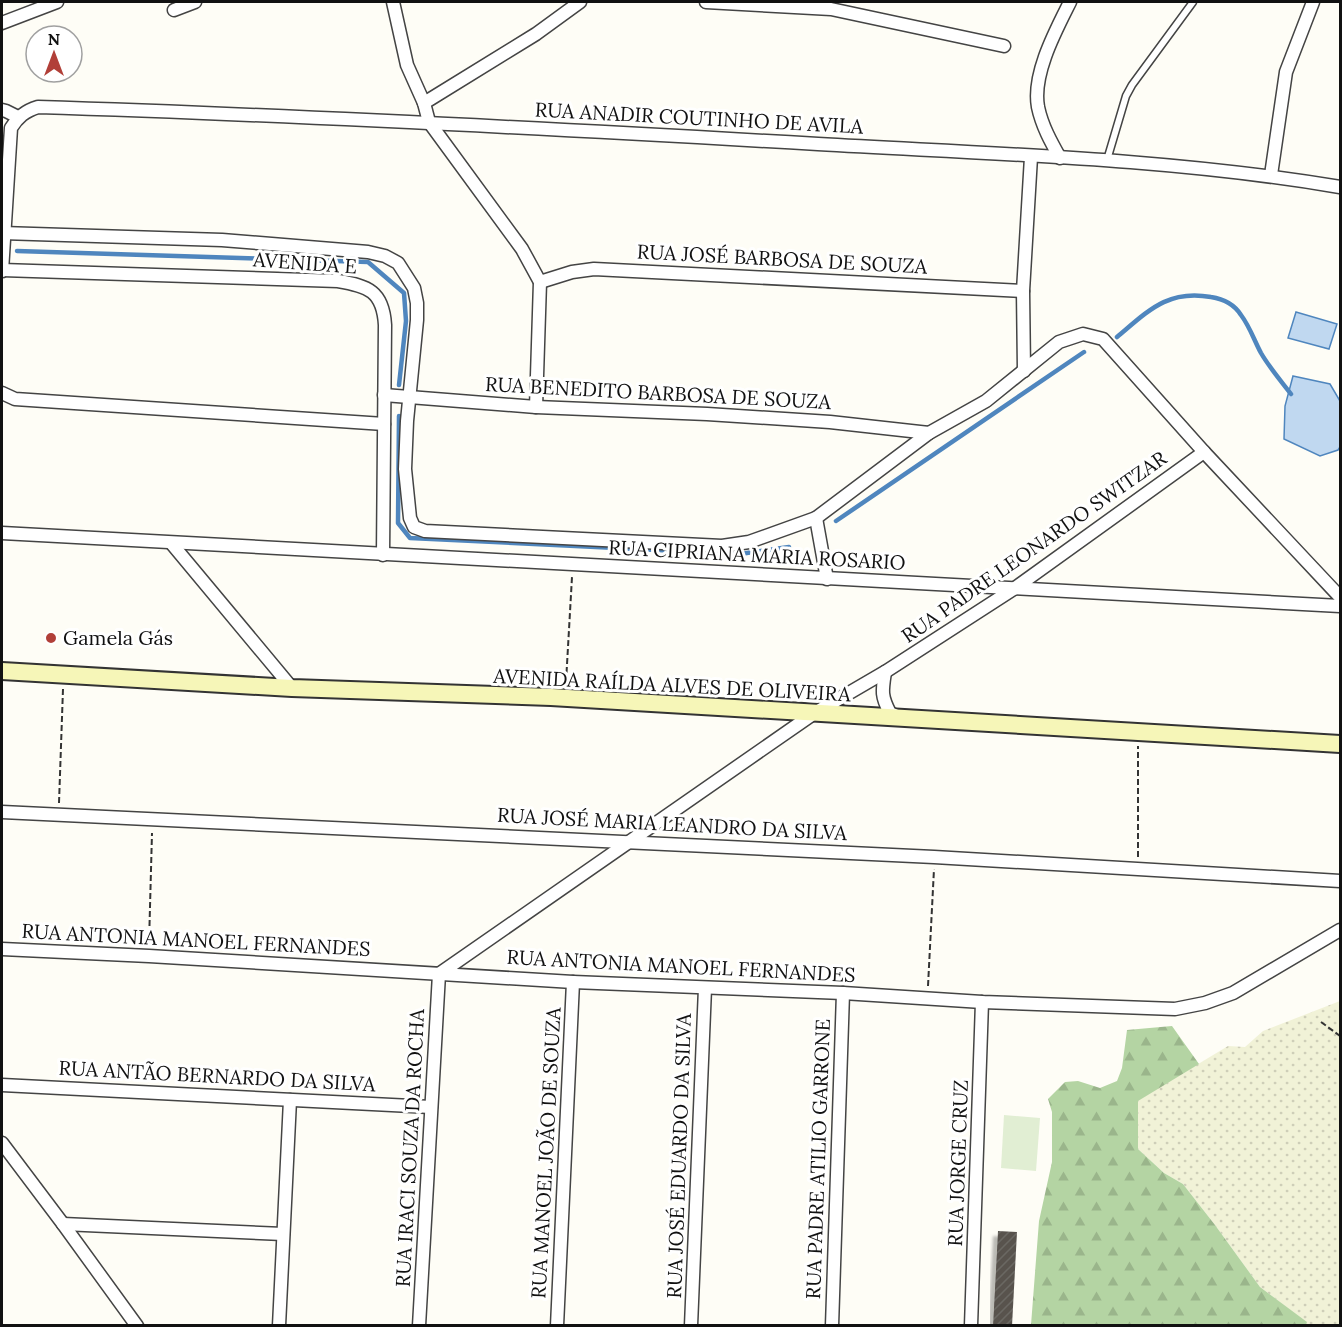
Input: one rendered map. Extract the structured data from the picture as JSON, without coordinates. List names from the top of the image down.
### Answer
{
  "streets": {
    "street": [
      "RUA ANADIR COUTINHO DE AVILA",
      "RUA JOSÉ BARBOSA DE SOUZA",
      "AVENIDA E",
      "RUA BENEDITO BARBOSA DE SOUZA",
      "RUA PADRE LEONARDO SWITZAR",
      "RUA CIPRIANA MARIA ROSARIO",
      "AVENIDA RAÍLDA ALVES DE OLIVEIRA",
      "RUA JOSÉ MARIA LEANDRO DA SILVA",
      "RUA ANTONIA MANOEL FERNANDES",
      "RUA ANTÃO BERNARDO DA SILVA",
      "RUA IRACI SOUZA DA ROCHA",
      "RUA MANOEL JOÃO DE SOUZA",
      "RUA JOSÉ EDUARDO DA SILVA",
      "RUA PADRE ATILIO GARRONE",
      "RUA JORGE CRUZ"
    ]
  },
  "crossings": [
    ["AVENIDA E", "RUA BENEDITO BARBOSA DE SOUZA"],
    ["AVENIDA E", "RUA CIPRIANA MARIA ROSARIO"],
    ["RUA PADRE LEONARDO SWITZAR", "RUA CIPRIANA MARIA ROSARIO"],
    ["RUA PADRE LEONARDO SWITZAR", "AVENIDA RAÍLDA ALVES DE OLIVEIRA"],
    ["RUA PADRE LEONARDO SWITZAR", "RUA JOSÉ MARIA LEANDRO DA SILVA"],
    ["RUA PADRE LEONARDO SWITZAR", "RUA ANTONIA MANOEL FERNANDES"],
    ["RUA PADRE LEONARDO SWITZAR", "RUA IRACI SOUZA DA ROCHA"],
    ["RUA ANTONIA MANOEL FERNANDES", "RUA IRACI SOUZA DA ROCHA"],
    ["RUA ANTONIA MANOEL FERNANDES", "RUA MANOEL JOÃO DE SOUZA"],
    ["RUA ANTONIA MANOEL FERNANDES", "RUA JOSÉ EDUARDO DA SILVA"],
    ["RUA ANTONIA MANOEL FERNANDES", "RUA PADRE ATILIO GARRONE"],
    ["RUA ANTONIA MANOEL FERNANDES", "RUA JORGE CRUZ"],
    ["RUA ANTÃO BERNARDO DA SILVA", "RUA IRACI SOUZA DA ROCHA"]
  ],
  "places": ["Gamela Gás"],
  "north": "top"
}
